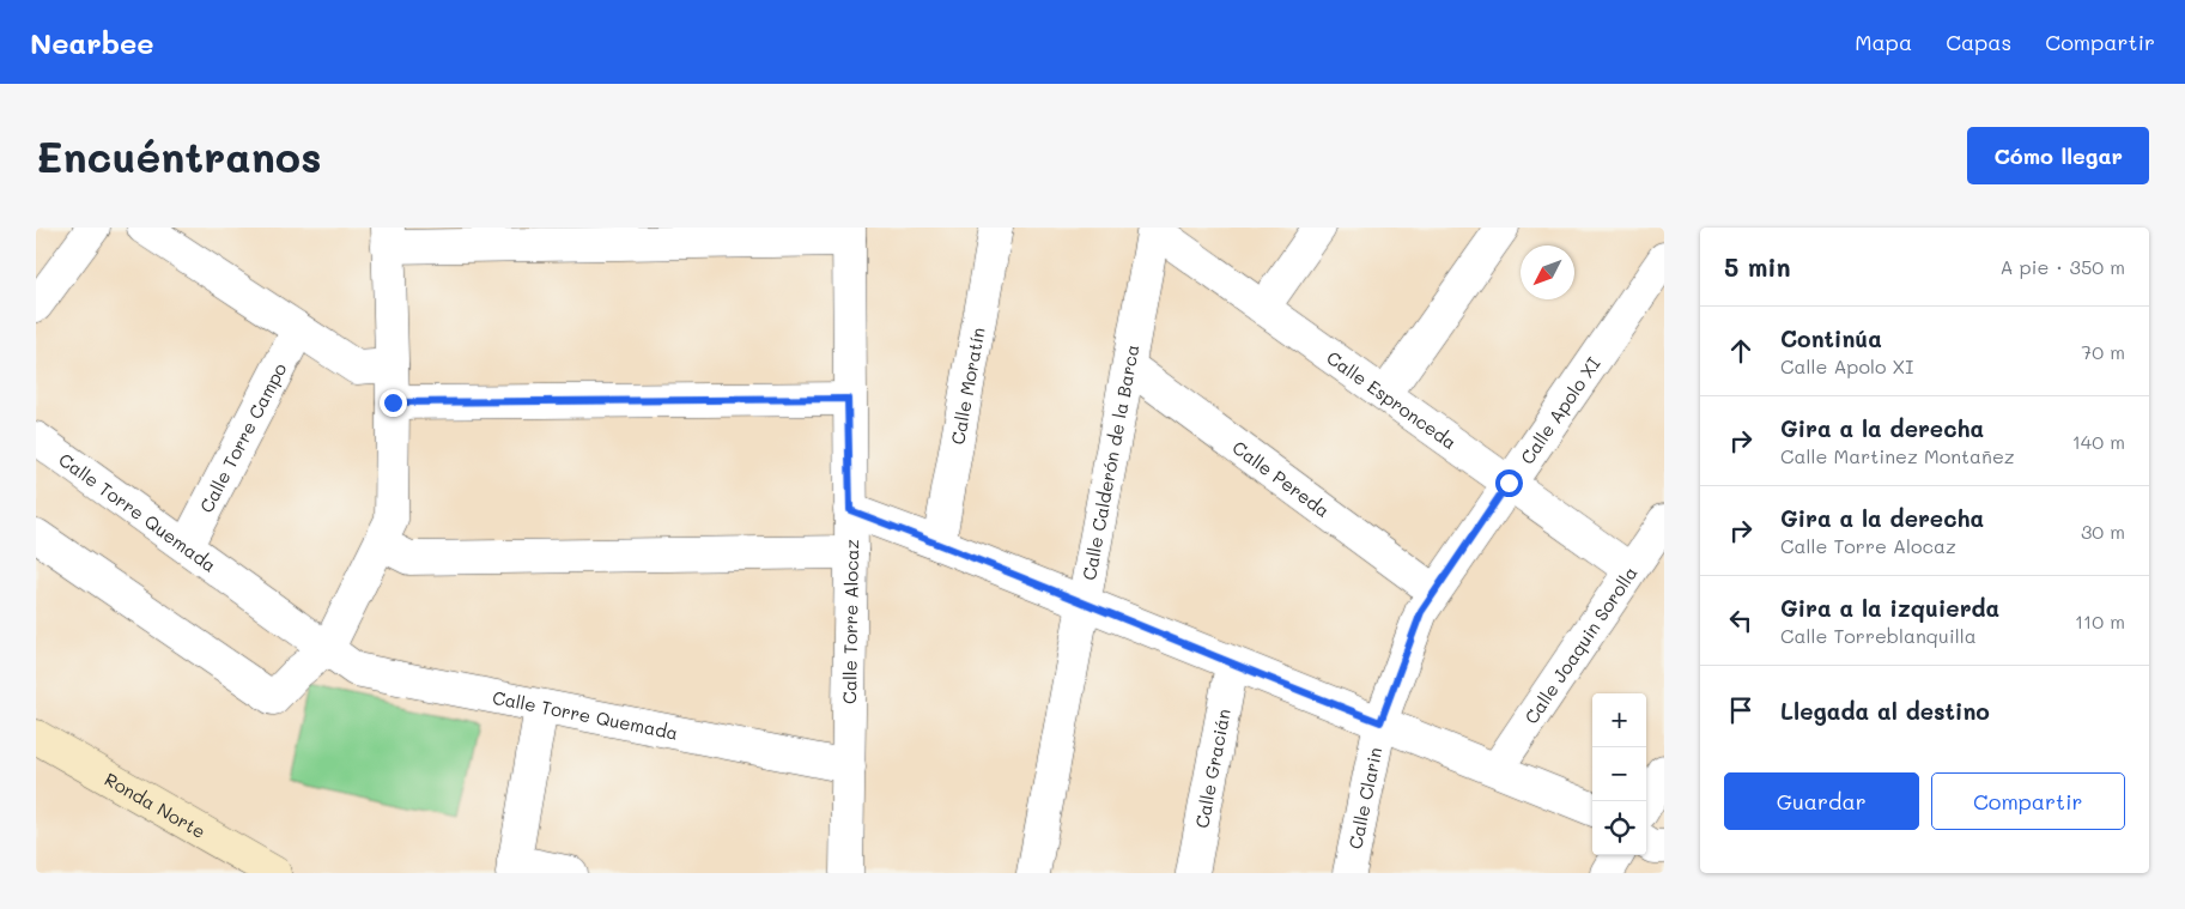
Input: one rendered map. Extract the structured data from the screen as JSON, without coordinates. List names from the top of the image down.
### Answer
{
  "streets": {
    "main road": ["Ronda Norte"],
    "street": [
      "Calle Moratín",
      "Calle Espronceda",
      "Calle Apolo XI",
      "Calle Torre Campo",
      "Calle Calderón de la Barca",
      "Calle Pereda",
      "Calle Torre Quemada",
      "Calle Torre Alocaz",
      "Calle Joaquin Sorolla",
      "Calle Gracián",
      "Calle Clarin"
    ]
  },
  "crossings": [
    ["Calle Espronceda", "Calle Apolo XI"],
    ["Calle Espronceda", "Calle Calderón de la Barca"],
    ["Calle Espronceda", "Calle Joaquin Sorolla"],
    ["Calle Apolo XI", "Calle Pereda"],
    ["Calle Apolo XI", "Calle Clarin"],
    ["Calle Torre Campo", "Calle Torre Quemada"],
    ["Calle Calderón de la Barca", "Calle Pereda"],
    ["Calle Torre Quemada", "Calle Torre Alocaz"]
  ],
  "north": "bottom left",
  "page": {
    "header": "Nearbee",
    "nav": ["Mapa", "Capas", "Compartir"],
    "buttons": [
      "Cómo llegar",
      ["Guardar", "Compartir"]
    ],
    "title": "Encuéntranos",
    "heading": ["5 min", "A pie · 350 m"],
    "list": [
      ["Continúa", "Calle Apolo XI", "70 m"],
      ["Gira a la derecha", "Calle Martinez Montañez", "140 m"],
      ["Gira a la derecha", "Calle Torre Alocaz", "30 m"],
      ["Gira a la izquierda", "Calle Torreblanquilla", "110 m"],
      "Llegada al destino"
    ],
    "map_buttons": ["+", "−"]
  }
}
